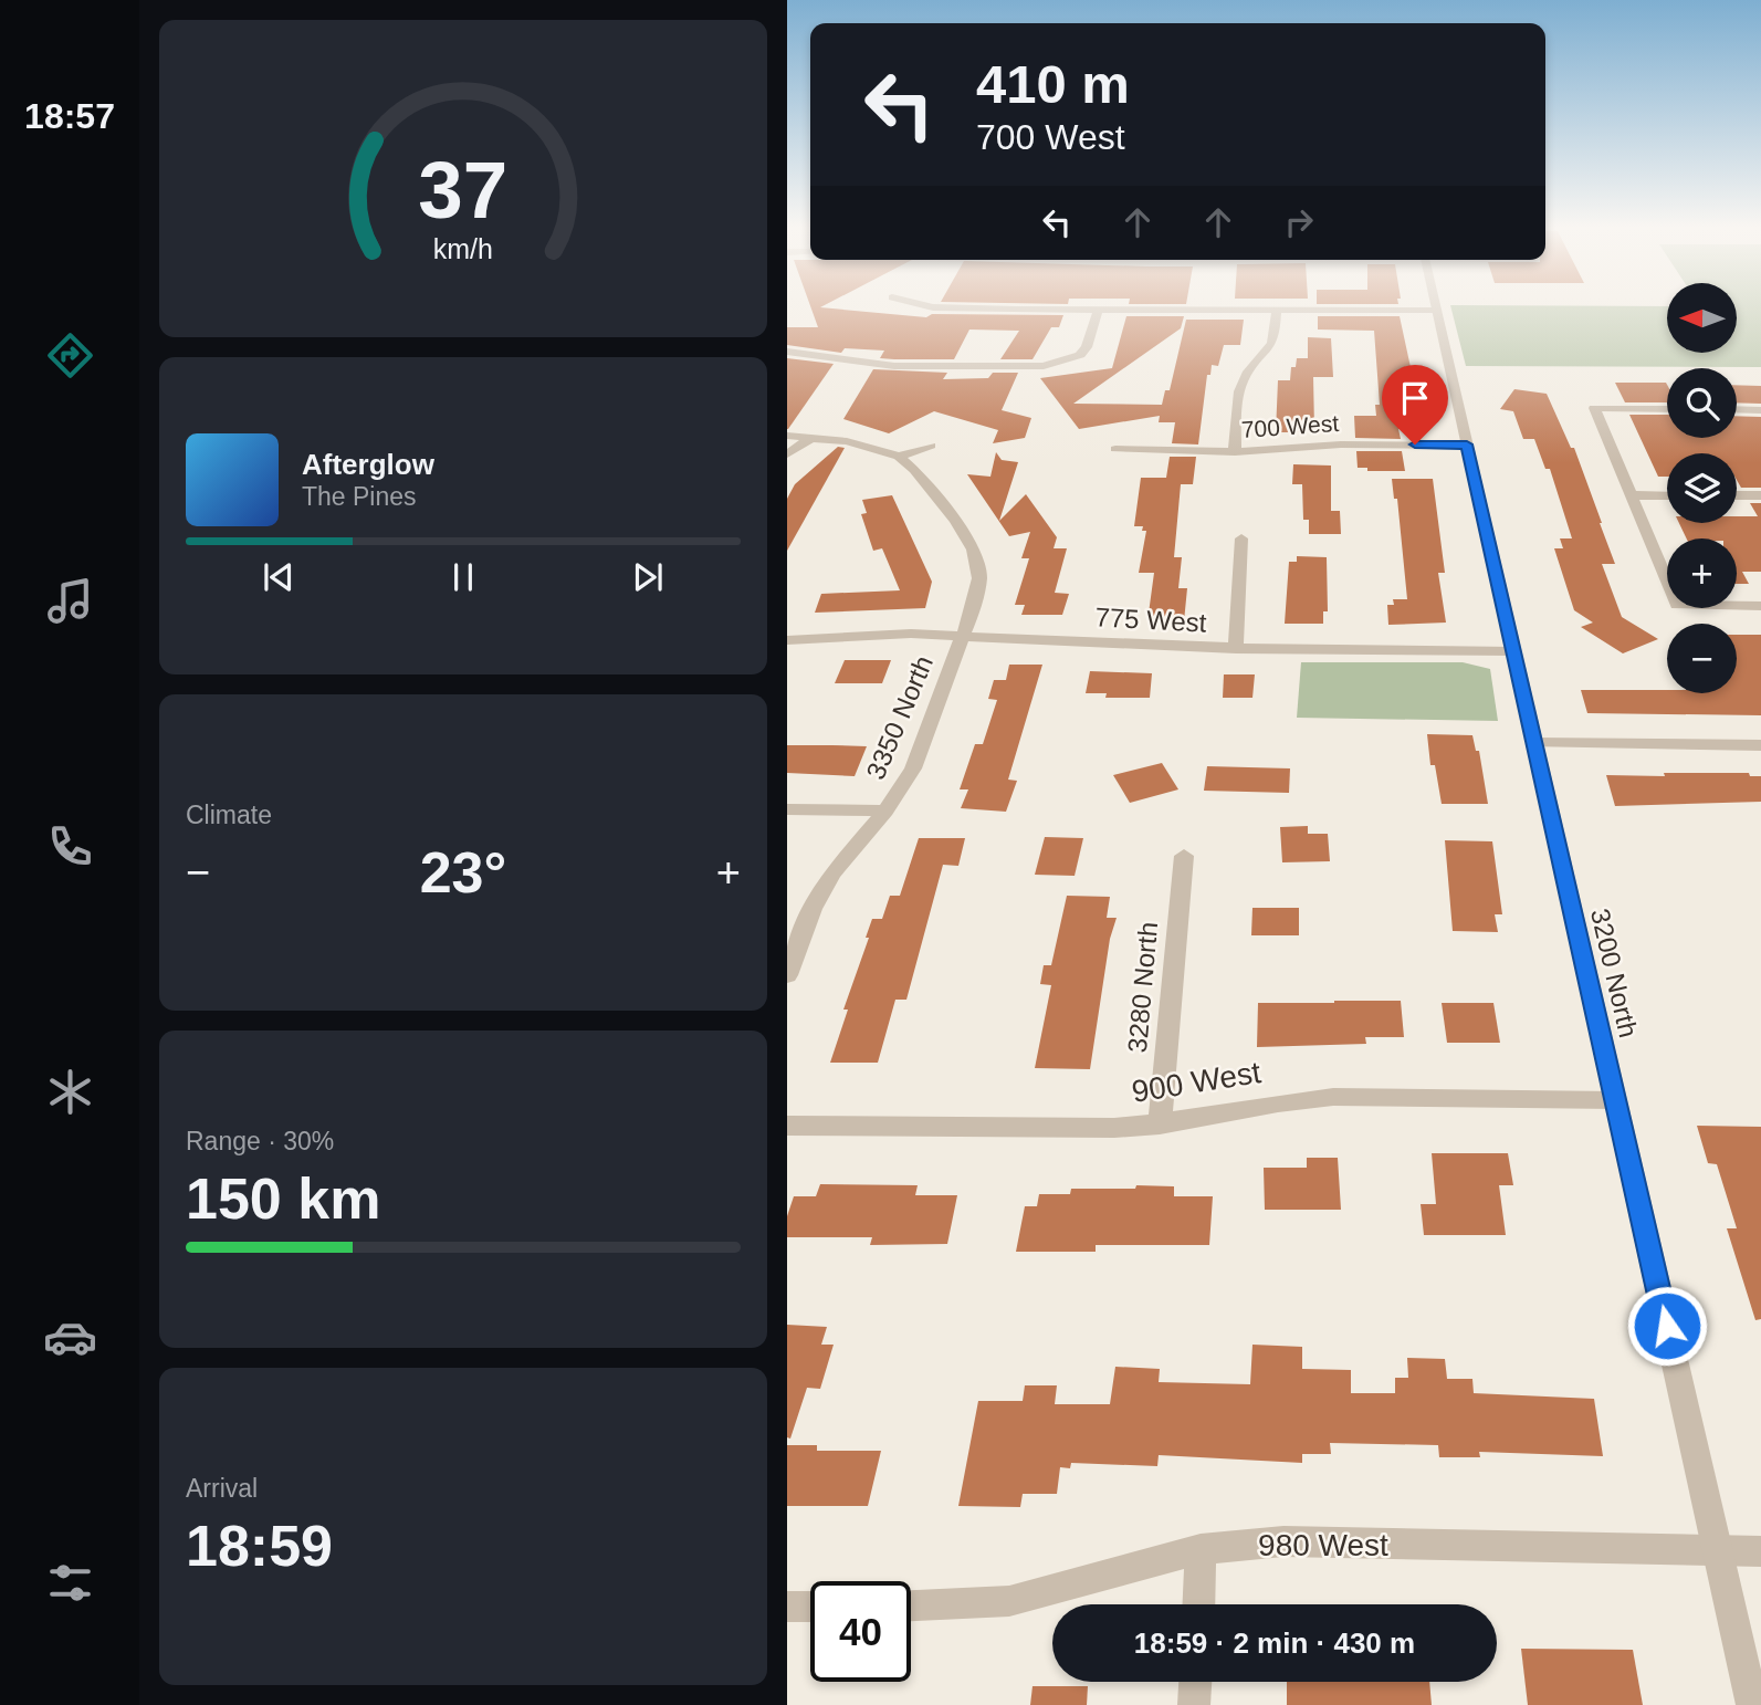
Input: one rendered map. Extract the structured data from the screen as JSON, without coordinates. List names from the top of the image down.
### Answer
{
  "streets": {
    "street": [
      "700 West",
      "775 West",
      "3350 North",
      "3200 North",
      "3280 North",
      "900 West",
      "980 West"
    ]
  },
  "crossings": [
    ["700 West", "3200 North"],
    ["775 West", "3350 North"],
    ["775 West", "3200 North"],
    ["3200 North", "900 West"],
    ["3200 North", "980 West"],
    ["3280 North", "900 West"]
  ],
  "north": "left",
  "page": {
    "tabs": "18:57",
    "turn": ["410 m", "700 West"],
    "map_buttons": ["+", "−"],
    "song": ["Afterglow", "The Pines"],
    "tile": [
      "Climate",
      ["Range · 30%", "150 km"],
      ["Arrival", "18:59"]
    ],
    "heat": ["−", "23°", "+"],
    "limit": "40",
    "trip": "18:59 · 2 min · 430 m",
    "gauge": ["37", "km/h"]
  }
}
